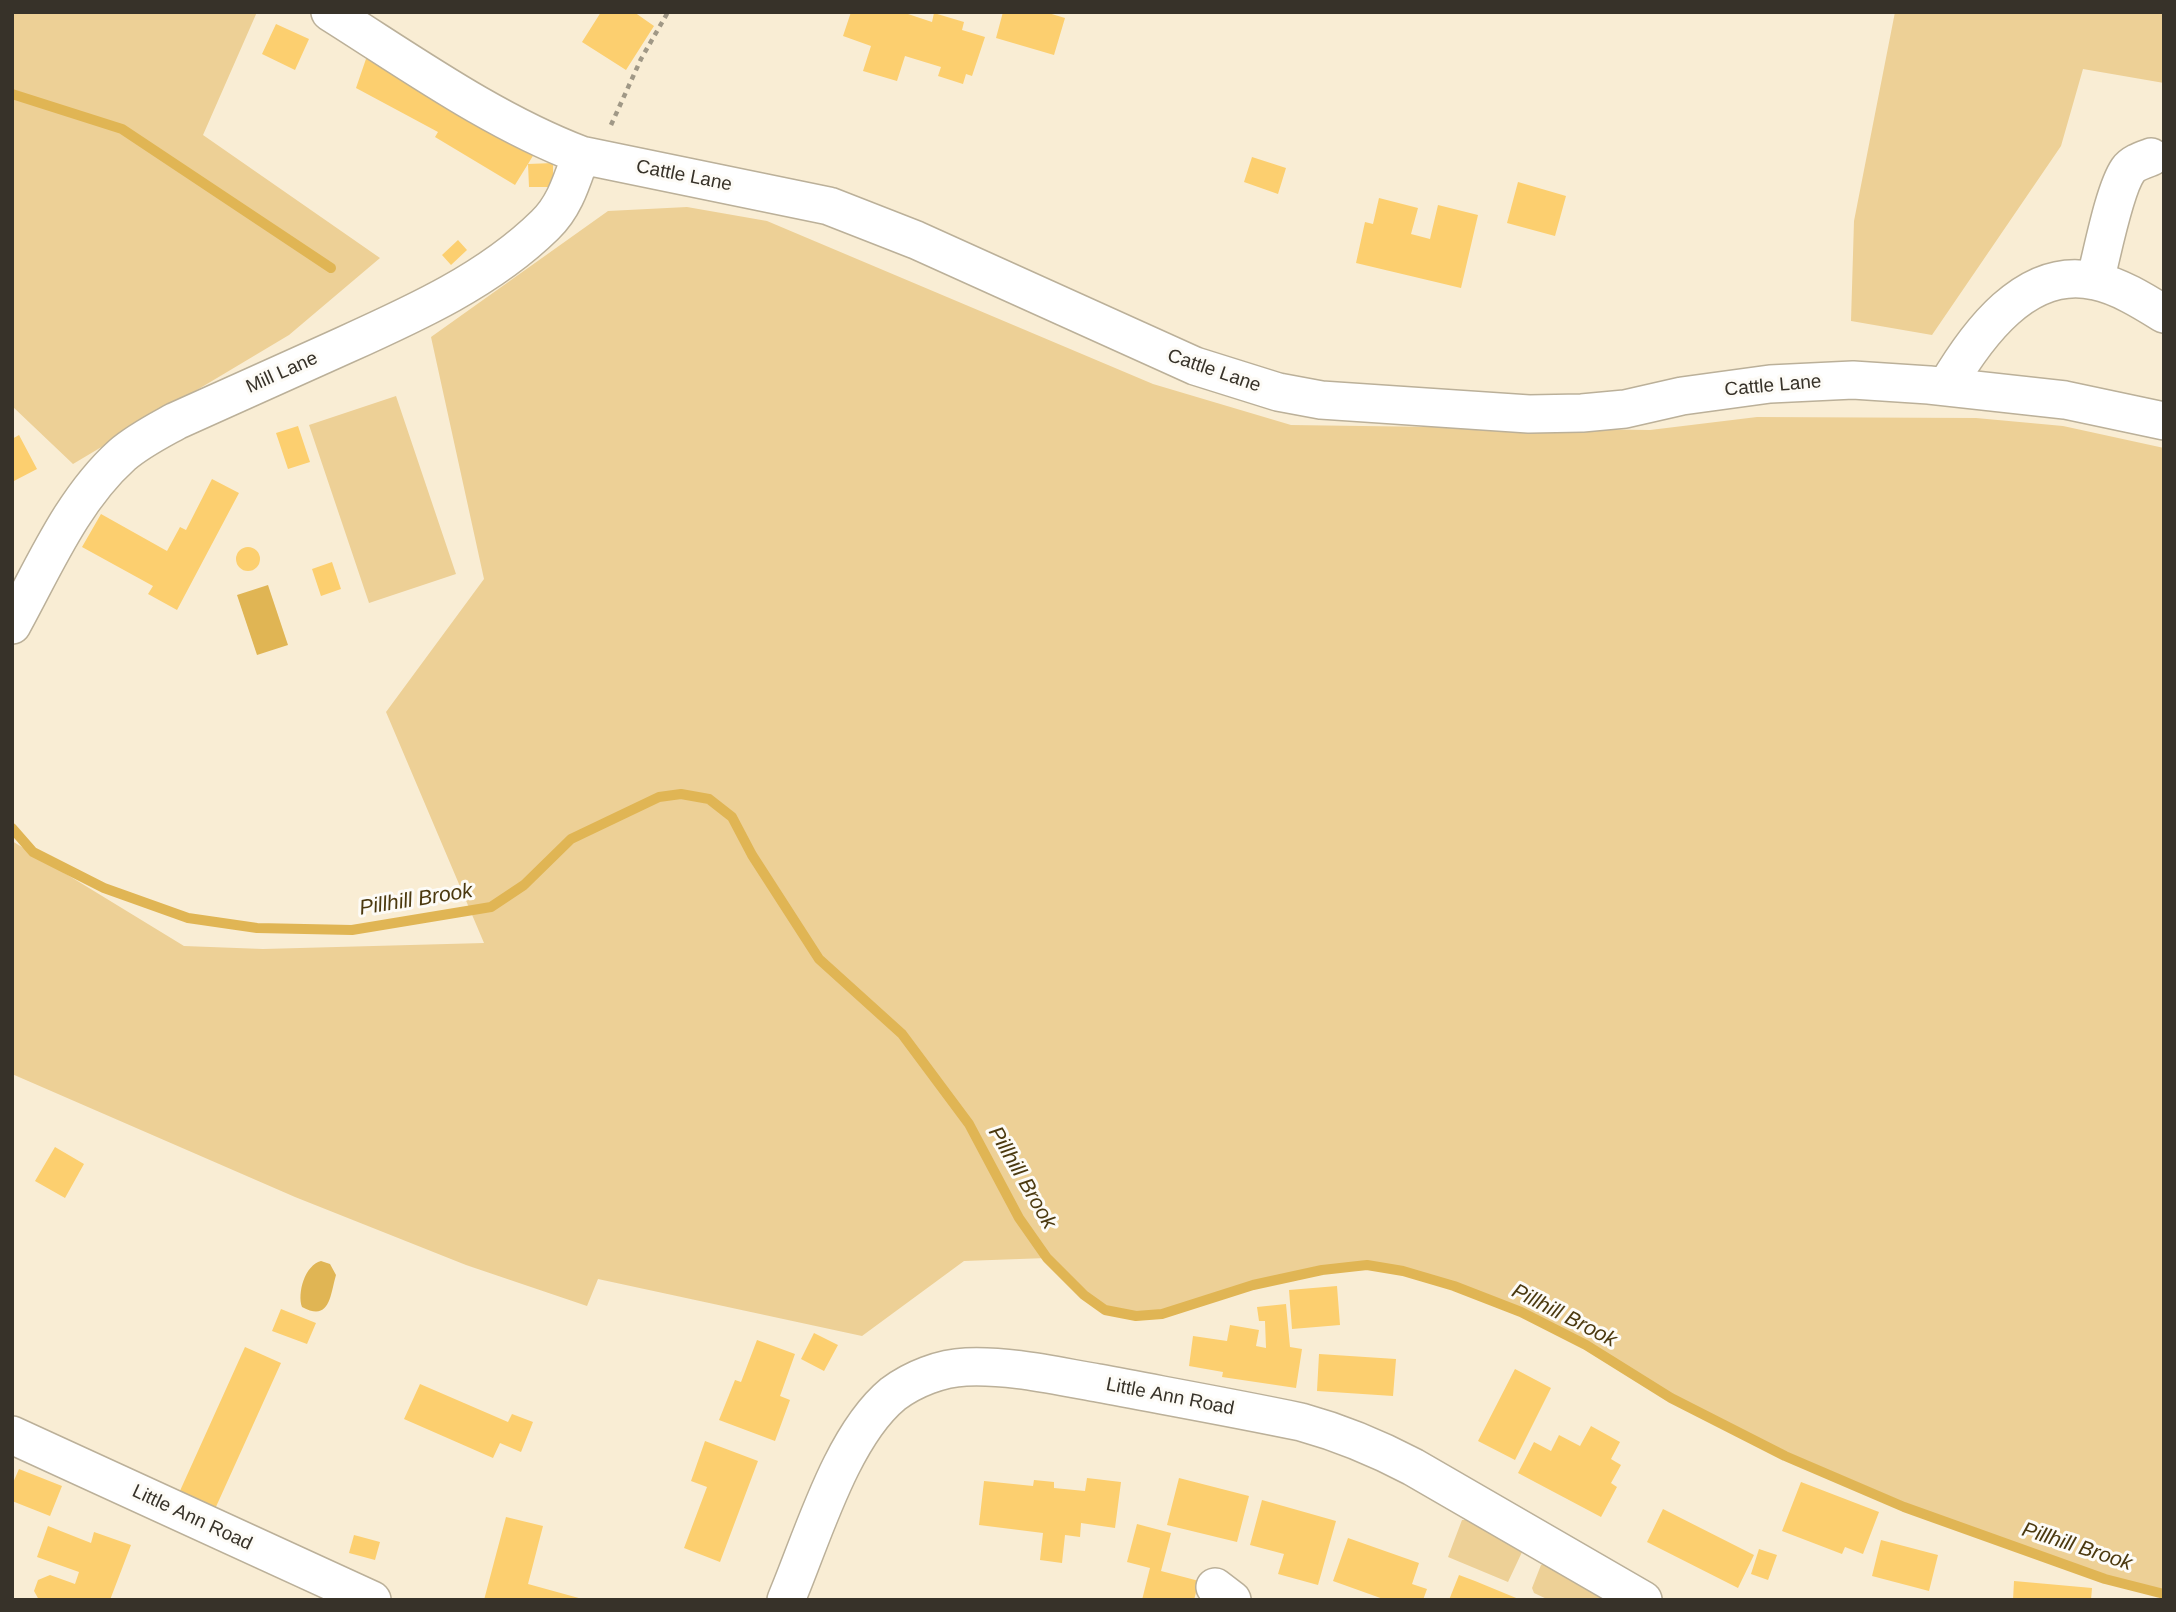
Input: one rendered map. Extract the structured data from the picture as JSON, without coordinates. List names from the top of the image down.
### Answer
{
  "streets": {
    "street": ["Cattle Lane", "Mill Lane", "Little Ann Road"]
  },
  "crossings": [
    ["Cattle Lane", "Mill Lane"]
  ],
  "water": ["Pillhill Brook"]
}
